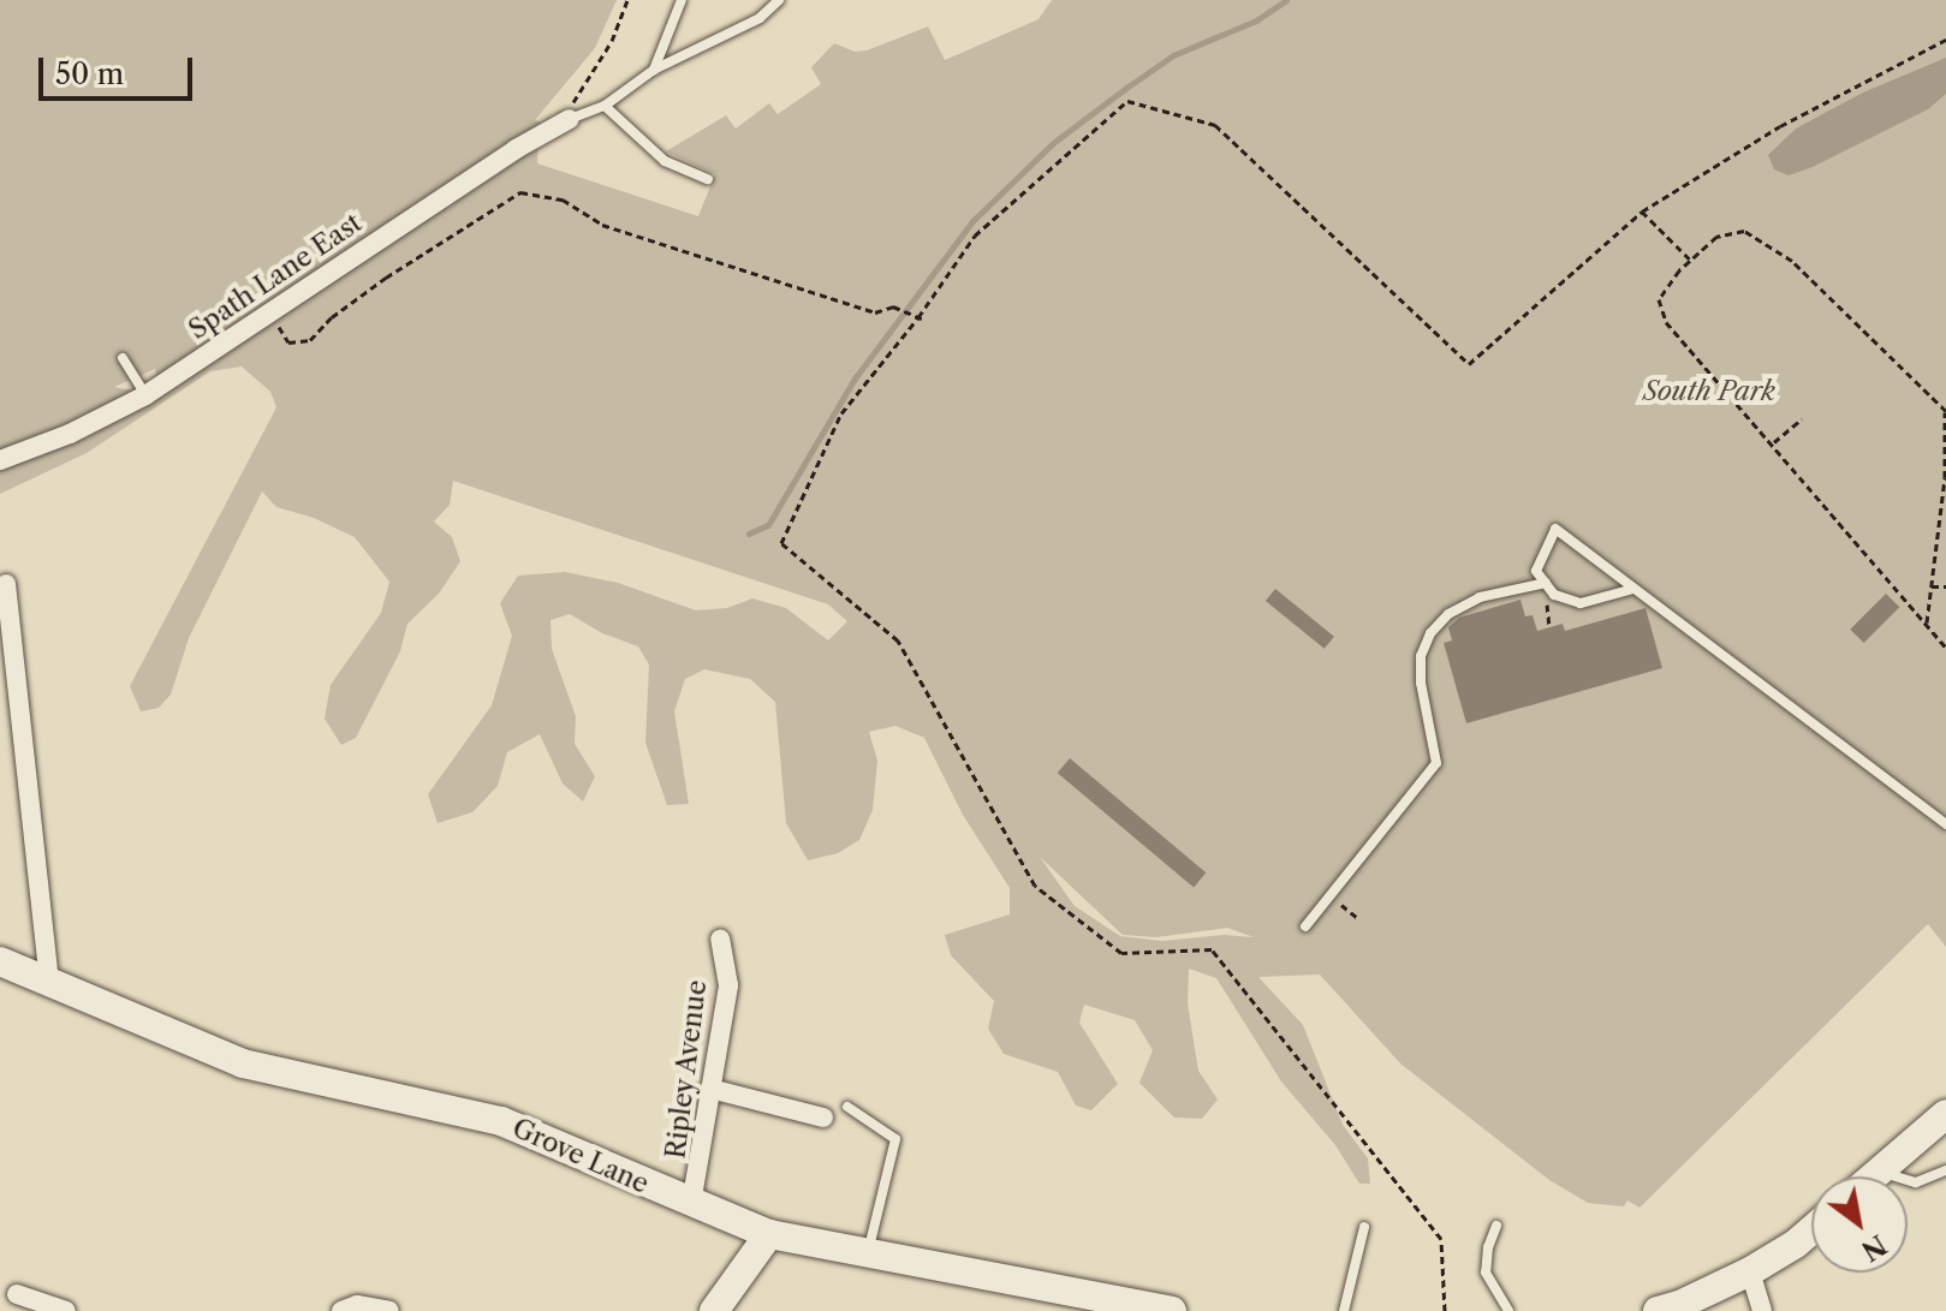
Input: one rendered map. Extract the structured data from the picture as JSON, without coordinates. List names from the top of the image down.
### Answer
{
  "streets": {
    "main road": ["Grove Lane"],
    "street": ["Spath Lane East", "Ripley Avenue"]
  },
  "crossings": [
    ["Ripley Avenue", "Grove Lane"]
  ],
  "parks": ["South Park"],
  "scale_bar": "50 m",
  "north": "bottom right"
}
